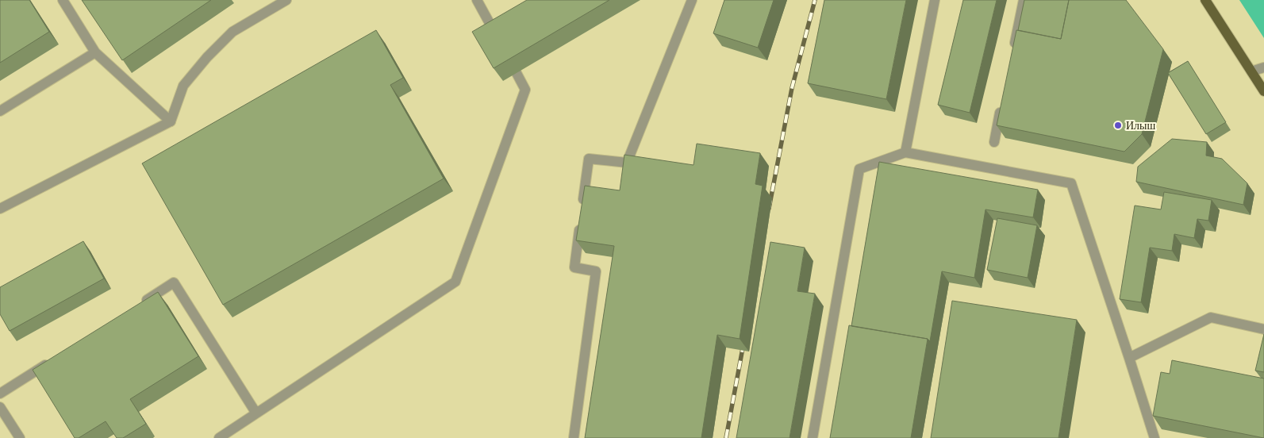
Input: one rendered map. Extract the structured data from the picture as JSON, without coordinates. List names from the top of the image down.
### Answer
{
  "places": ["Илыш"]
}
